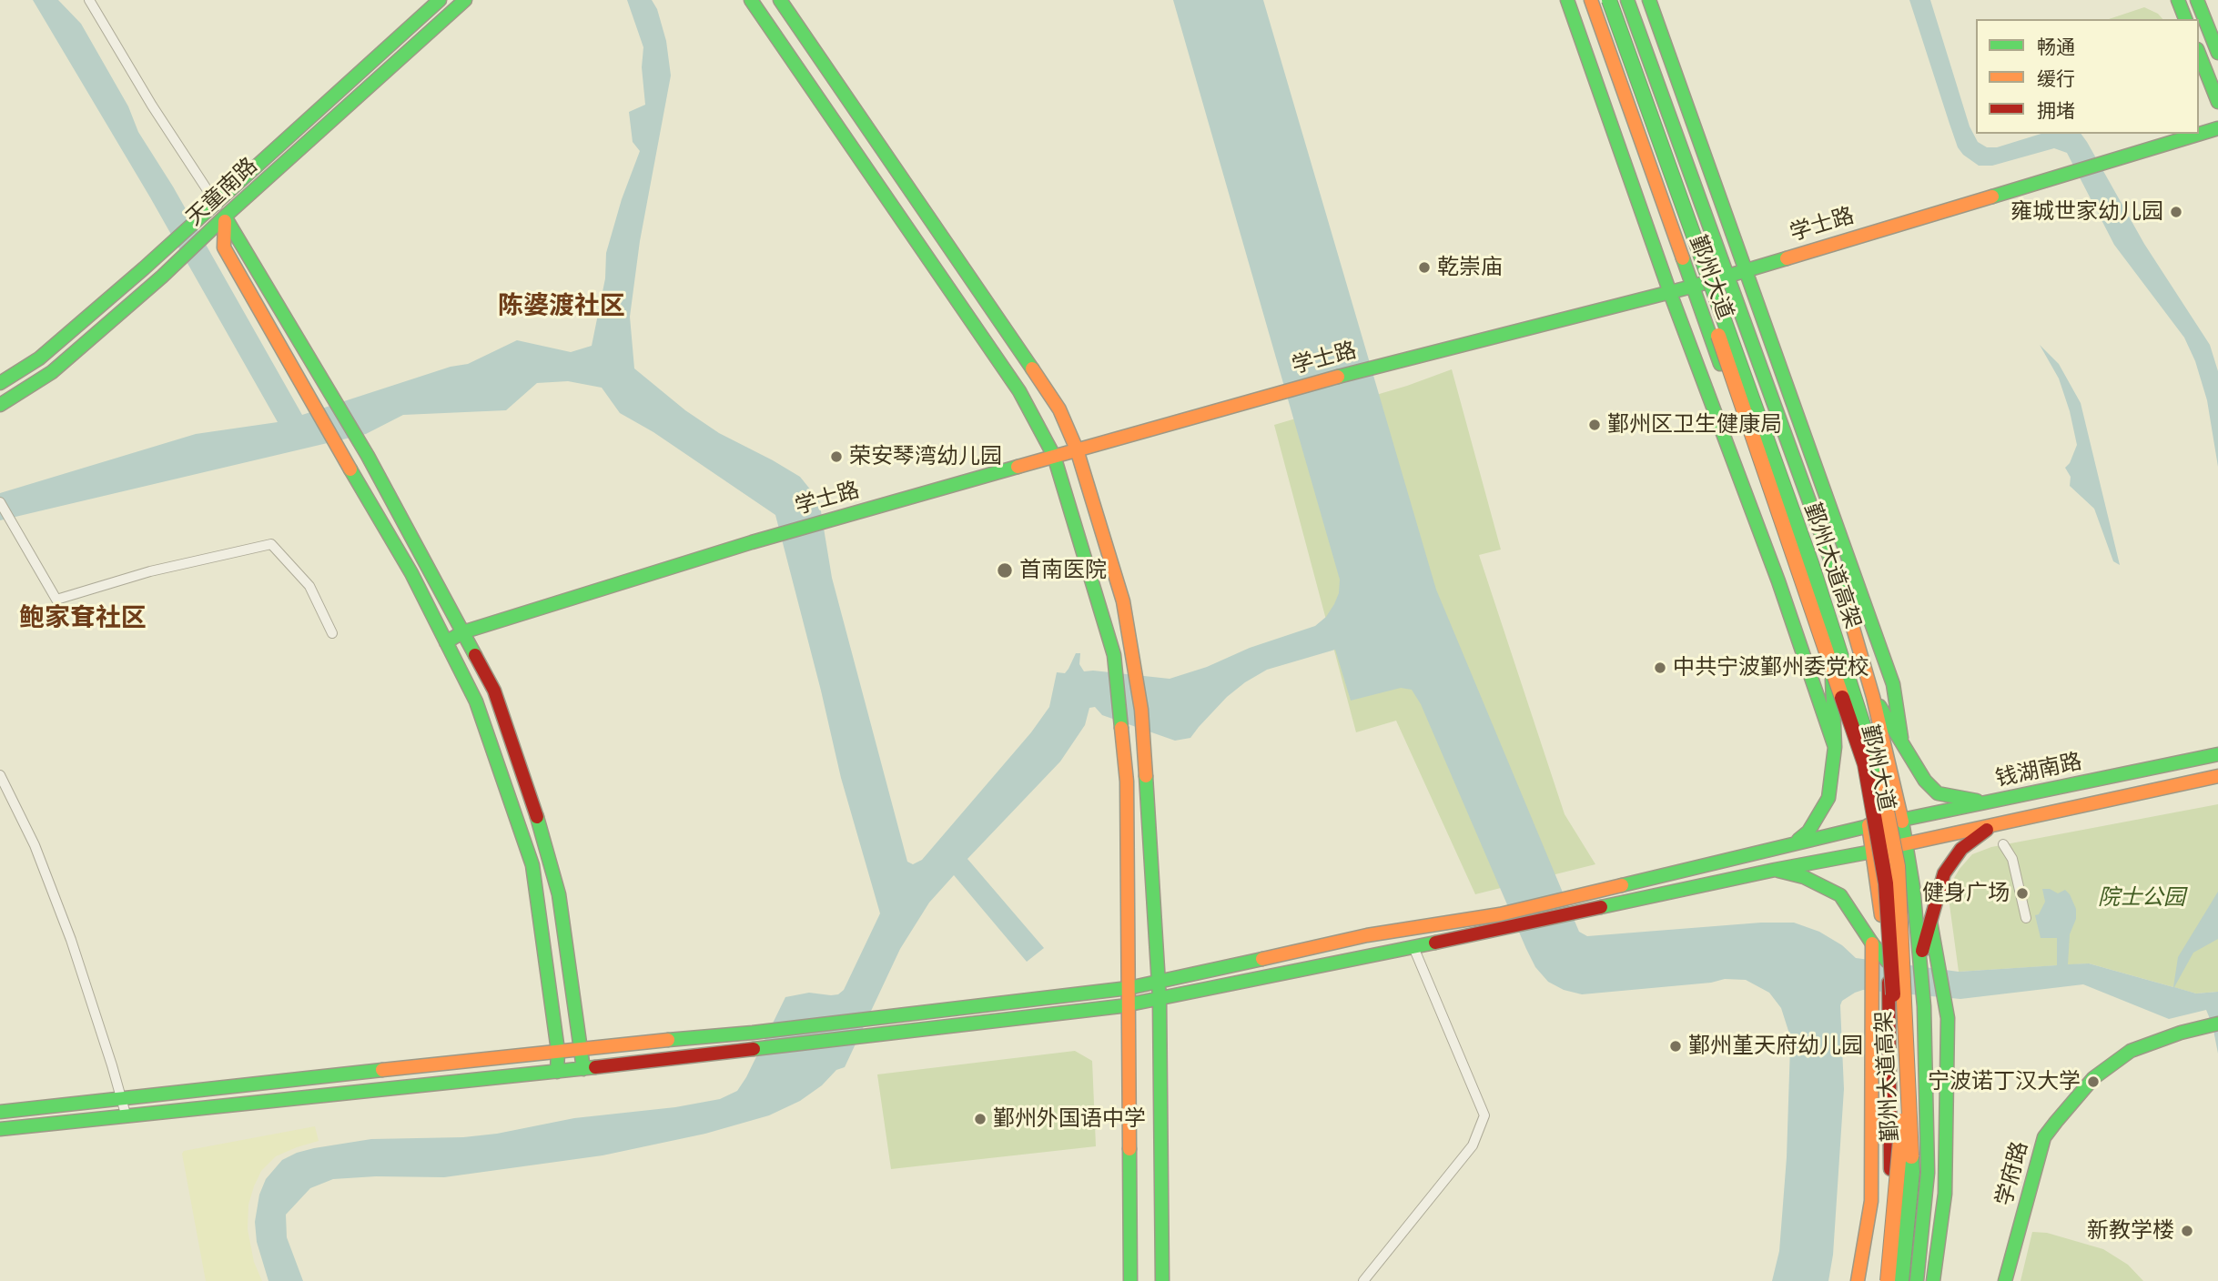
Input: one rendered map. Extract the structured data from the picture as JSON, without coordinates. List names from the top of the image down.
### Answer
{
  "streets": {
    "main road": [
      "天童南路",
      "学士路",
      "鄞州大道",
      "鄞州大道高架",
      "钱湖南路",
      "学府路"
    ]
  },
  "crossings": [
    ["学士路", "鄞州大道"],
    ["鄞州大道", "钱湖南路"]
  ],
  "districts": ["陈婆渡社区", "鲍家耷社区"],
  "parks": ["院士公园"],
  "places": [
    "雍城世家幼儿园",
    "乾崇庙",
    "鄞州区卫生健康局",
    "荣安琴湾幼儿园",
    "首南医院",
    "中共宁波鄞州委党校",
    "健身广场",
    "鄞州堇天府幼儿园",
    "宁波诺丁汉大学",
    "鄞州外国语中学",
    "新教学楼"
  ],
  "legend": ["畅通", "缓行", "拥堵"]
}
